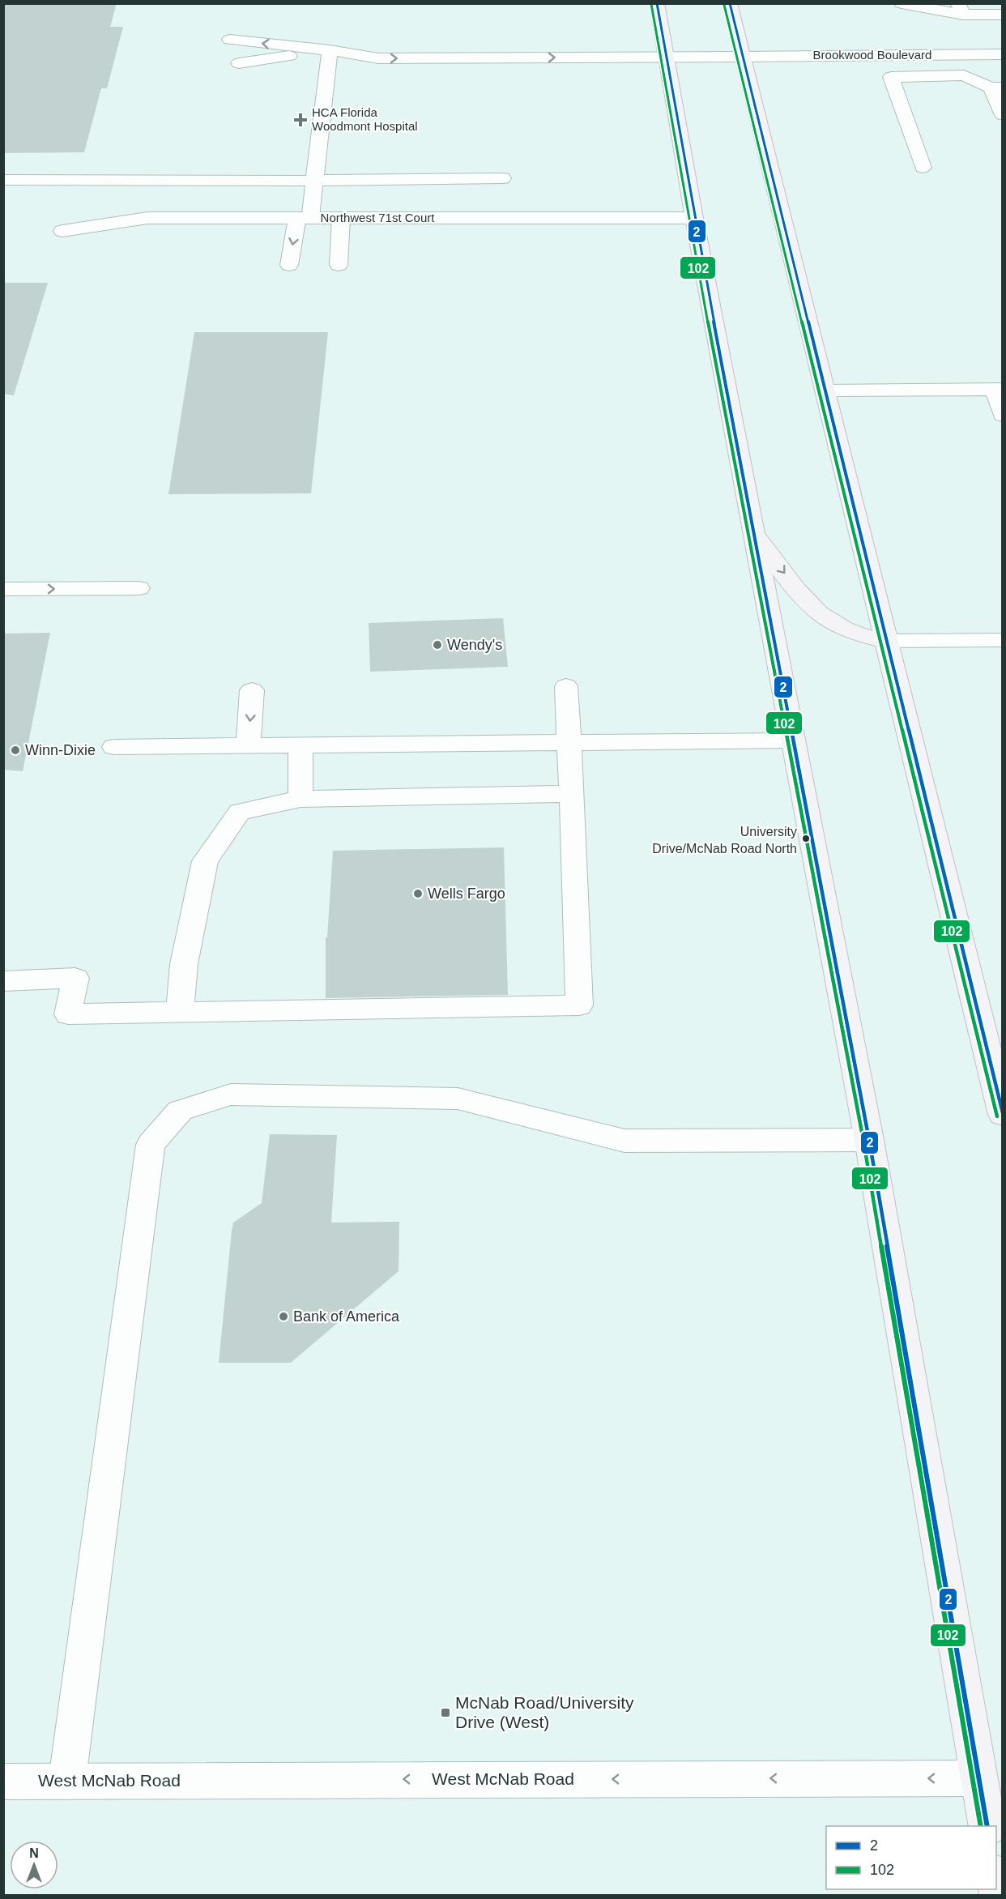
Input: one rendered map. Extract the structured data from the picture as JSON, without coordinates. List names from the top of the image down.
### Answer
{
  "streets": {
    "street": ["Brookwood Boulevard", "Northwest 71st Court", "West McNab Road"]
  },
  "one_way": ["West McNab Road"],
  "places": {
    "health": ["HCA Florida Woodmont Hospital"],
    "other": [
      "Wendy's",
      "Winn-Dixie",
      "University Drive/McNab Road North",
      "Wells Fargo",
      "Bank of America"
    ],
    "transit": ["McNab Road/University Drive (West)"]
  },
  "lines": ["transit line 2", "transit line 102"],
  "legend": ["2", "102"],
  "north": "top"
}
